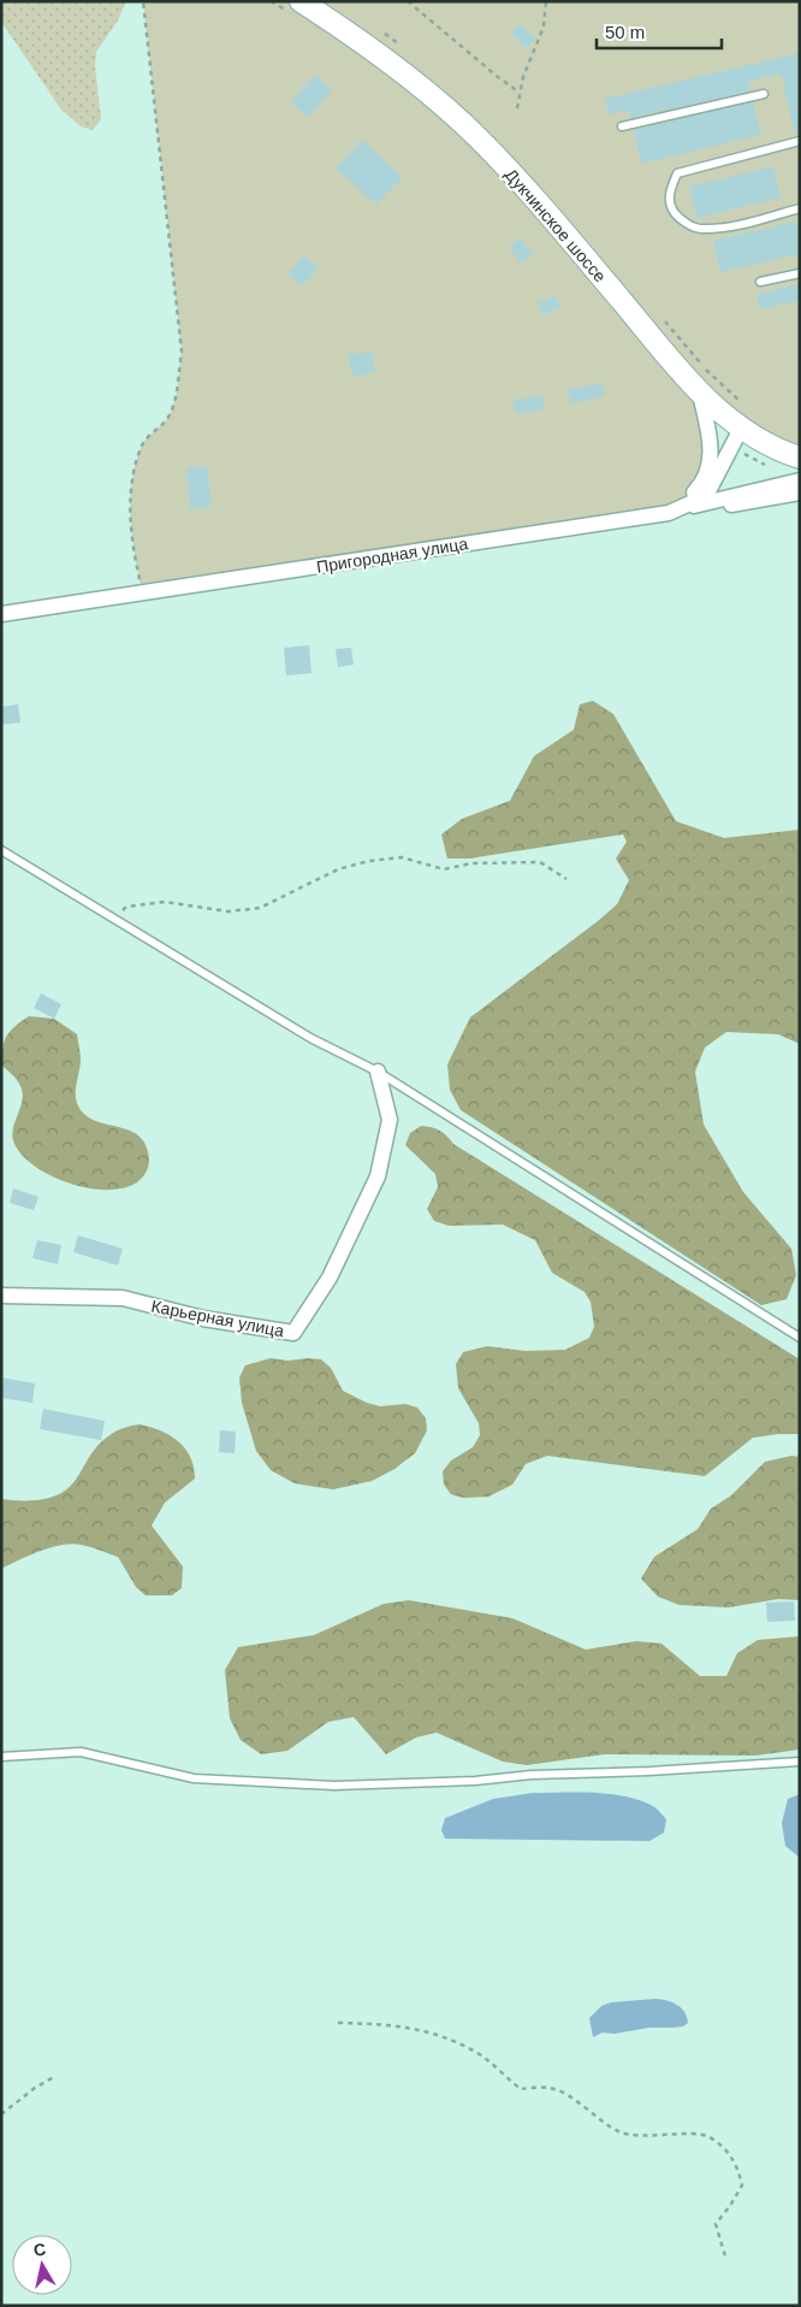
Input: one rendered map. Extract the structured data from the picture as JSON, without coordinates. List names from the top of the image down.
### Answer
{
  "streets": {
    "street": ["Дукчинское шоссе", "Пригородная улица", "Карьерная улица"]
  },
  "crossings": [
    ["Дукчинское шоссе", "Пригородная улица"]
  ],
  "scale_bar": "50 m",
  "north": "top"
}
